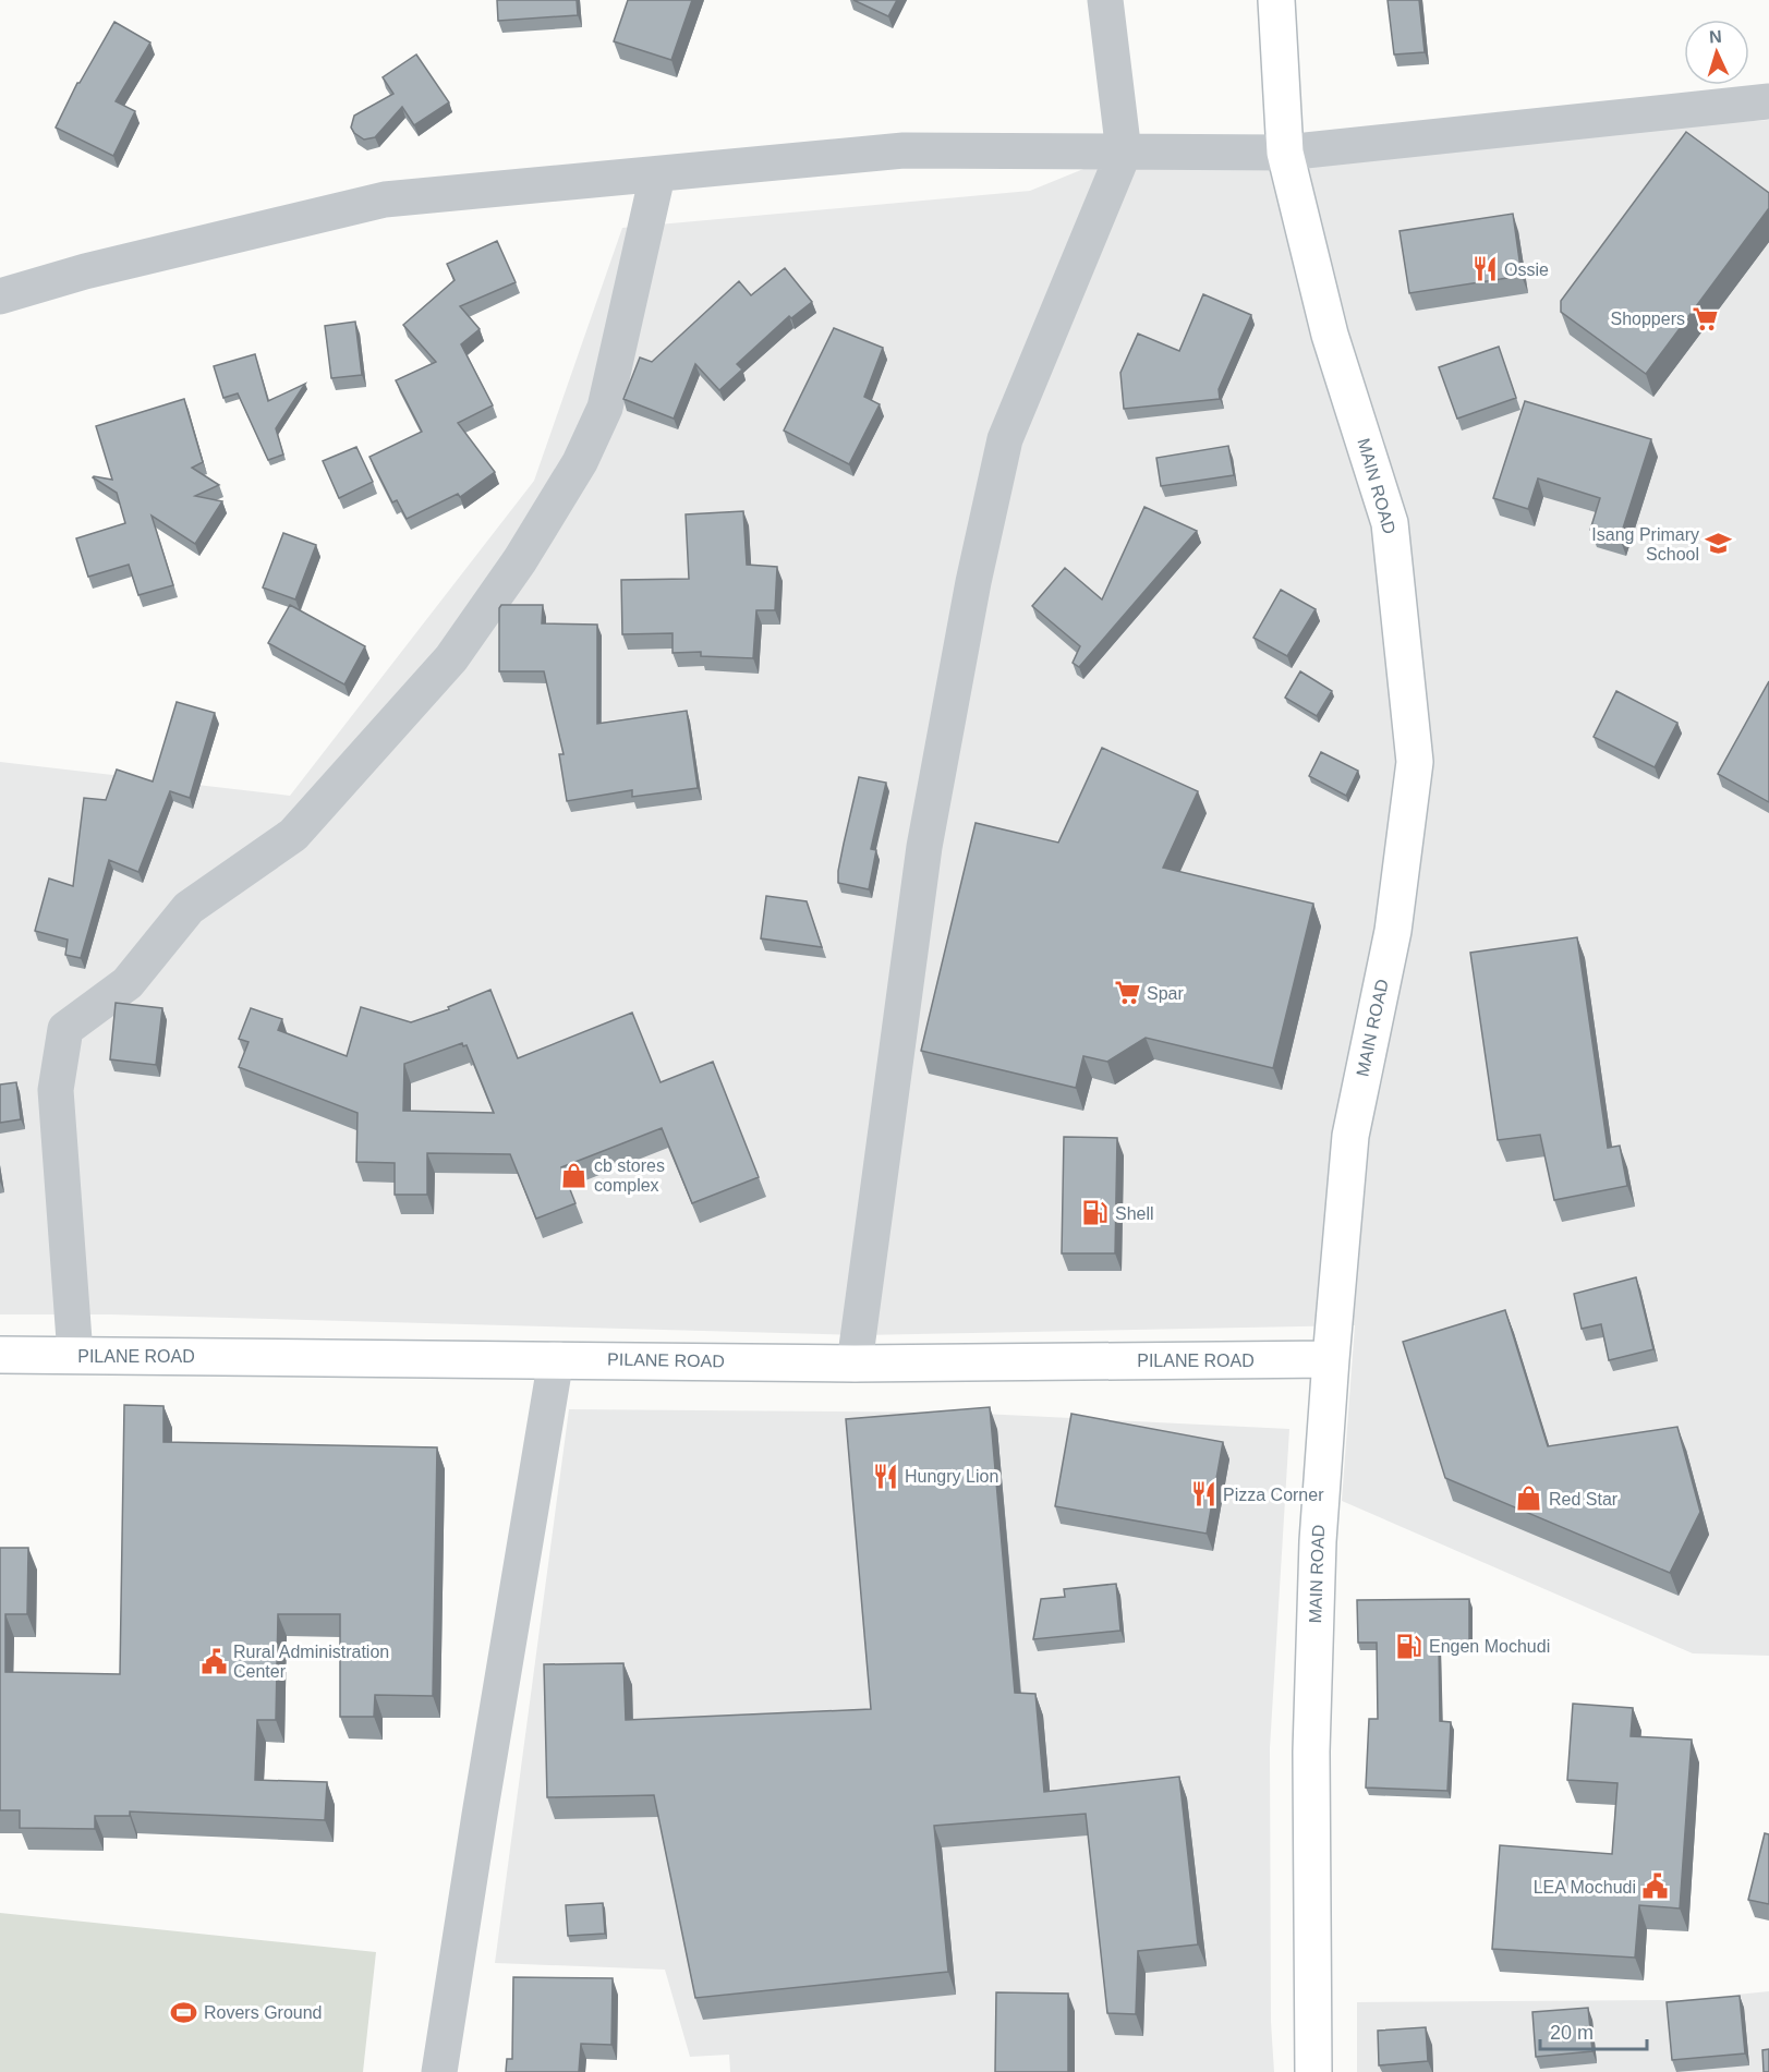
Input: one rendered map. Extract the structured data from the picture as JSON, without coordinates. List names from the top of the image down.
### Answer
{
  "streets": {
    "main road": ["MAIN ROAD", "PILANE ROAD"]
  },
  "crossings": [
    ["MAIN ROAD", "PILANE ROAD"]
  ],
  "places": {
    "restaurant": ["Ossie", "Hungry Lion", "Pizza Corner"],
    "supermarket": ["Shoppers", "Spar"],
    "school or university": ["Isang Primary School"],
    "shop": ["cb stores complex", "Red Star"],
    "fuel station": ["Shell", "Engen Mochudi"],
    "public building": ["Rural Administration Center", "LEA Mochudi"],
    "sports": ["Rovers Ground"]
  },
  "scale_bar": "20 m",
  "north": "top"
}
